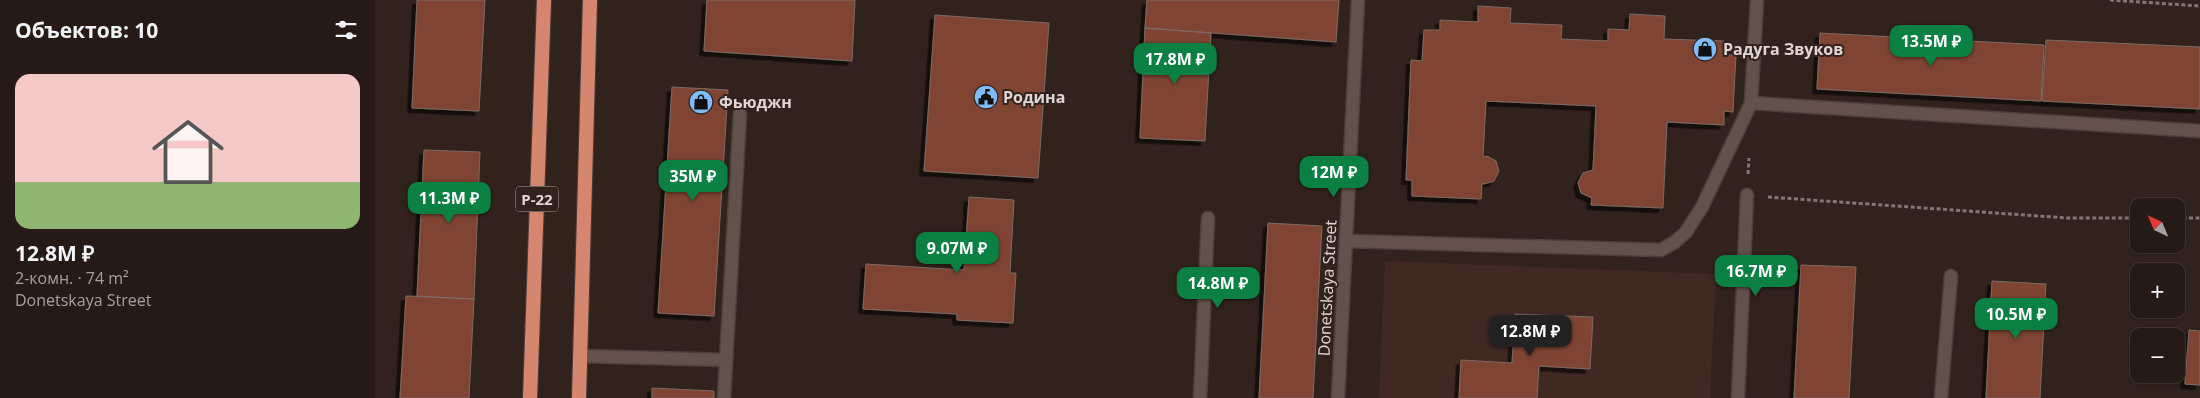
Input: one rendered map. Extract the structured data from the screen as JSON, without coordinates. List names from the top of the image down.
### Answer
{
  "streets": {
    "highway": ["Р-22"],
    "street": ["Donetskaya Street"]
  },
  "places": {
    "shop": ["Радуга Звуков", "Фьюджн"],
    "public building": ["Родина"]
  },
  "north": "top left",
  "page": {
    "heading": "Объектов: 10",
    "price": [
      "13.5M ₽",
      "17.8M ₽",
      "12M ₽",
      "35M ₽",
      "11.3M ₽",
      "9.07M ₽",
      "16.7M ₽",
      "14.8M ₽",
      "10.5M ₽",
      "12.8M ₽"
    ],
    "list": [
      {
        "name": "12.8M ₽",
        "note": "2-комн. · 74 m² · Donetskaya Street"
      }
    ],
    "map_buttons": ["+", "−"]
  }
}
